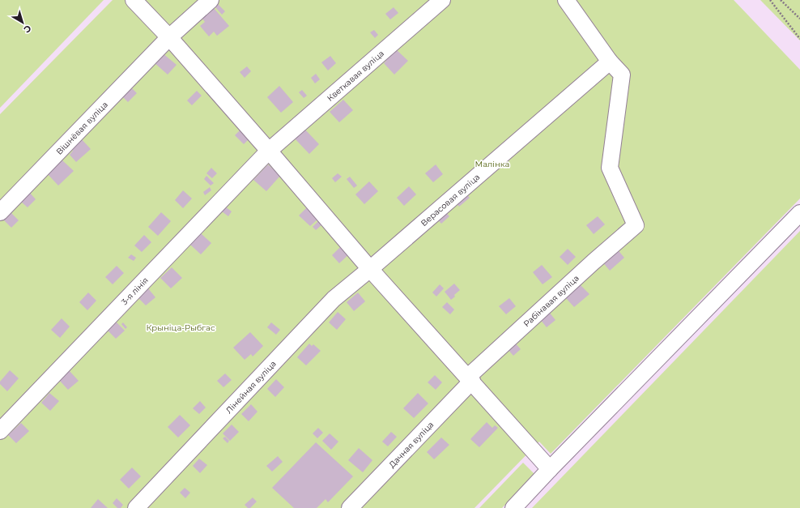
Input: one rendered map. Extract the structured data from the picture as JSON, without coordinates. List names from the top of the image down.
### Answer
{
  "streets": {
    "street": [
      "Кветкавая вуліца",
      "Вішнёвая вуліца",
      "Верасовая вуліца",
      "3-я лінія",
      "Рабінавая вуліца",
      "Лінейная вуліца",
      "Дачная вуліца"
    ]
  },
  "crossings": [
    ["Кветкавая вуліца", "3-я лінія"],
    ["Верасовая вуліца", "Рабінавая вуліца"],
    ["Верасовая вуліца", "Лінейная вуліца"],
    ["Рабінавая вуліца", "Дачная вуліца"]
  ],
  "parks": ["Малінка", "Крыніца-Рыбгас"],
  "north": "bottom right"
}
